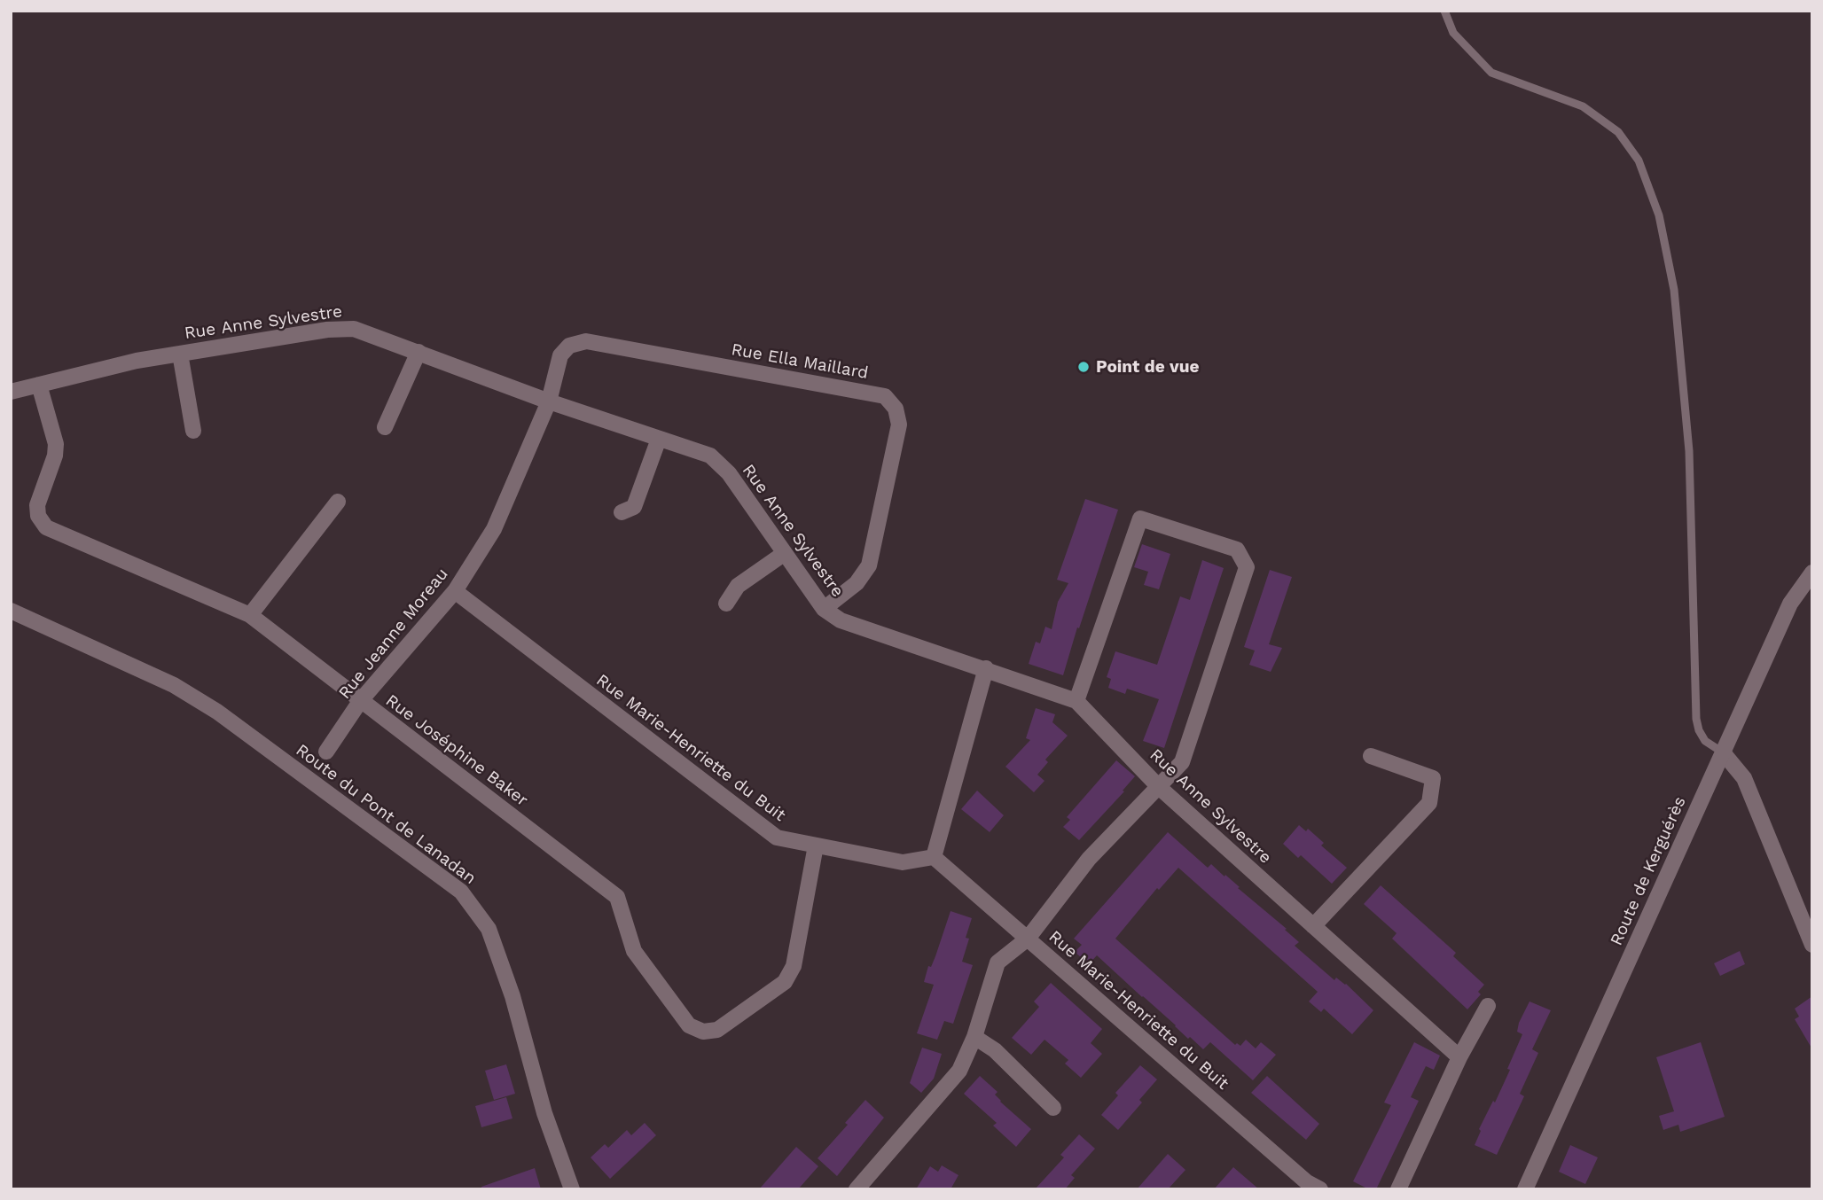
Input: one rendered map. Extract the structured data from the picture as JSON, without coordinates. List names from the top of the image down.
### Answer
{
  "streets": {
    "street": [
      "Rue Anne Sylvestre",
      "Rue Ella Maillard",
      "Rue Jeanne Moreau",
      "Rue Marie-Henriette du Buit",
      "Rue Joséphine Baker",
      "Route du Pont de Lanadan",
      "Route de Kerguérès"
    ]
  },
  "crossings": [
    ["Rue Anne Sylvestre", "Rue Ella Maillard"],
    ["Rue Anne Sylvestre", "Rue Jeanne Moreau"],
    ["Rue Anne Sylvestre", "Rue Joséphine Baker"],
    ["Rue Ella Maillard", "Rue Jeanne Moreau"],
    ["Rue Jeanne Moreau", "Rue Marie-Henriette du Buit"],
    ["Rue Jeanne Moreau", "Rue Joséphine Baker"],
    ["Rue Marie-Henriette du Buit", "Rue Joséphine Baker"]
  ],
  "places": ["Point de vue"]
}
